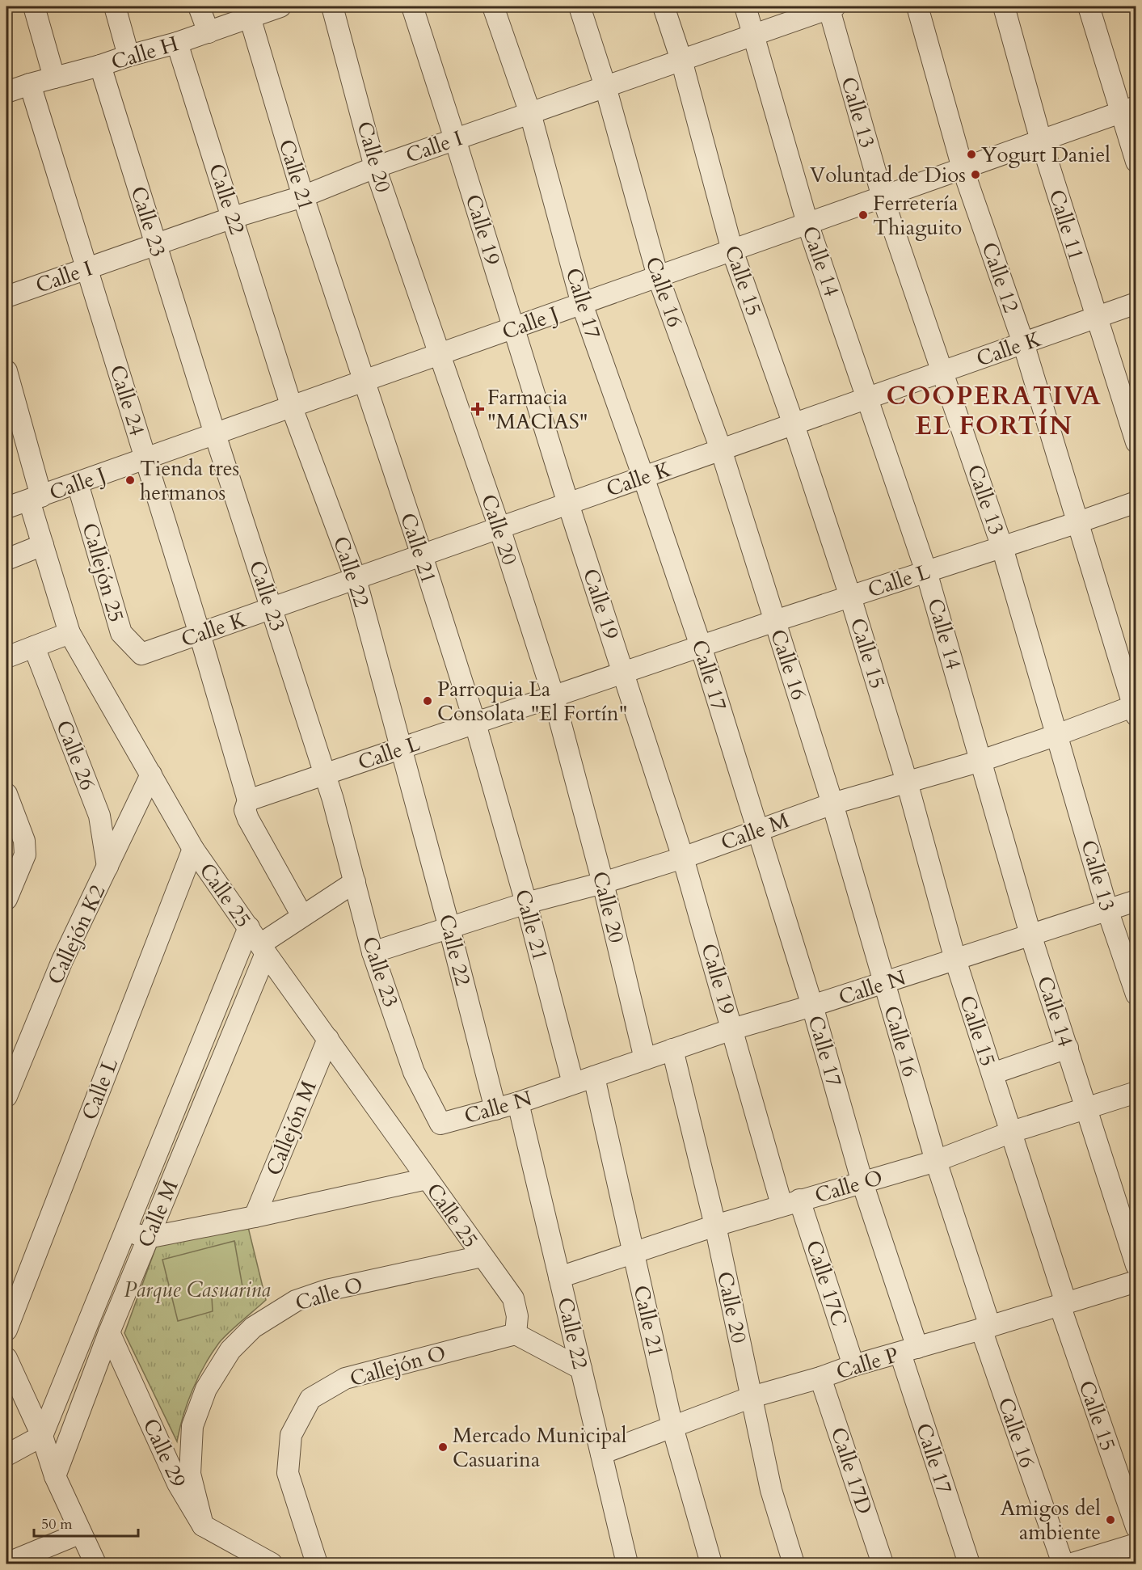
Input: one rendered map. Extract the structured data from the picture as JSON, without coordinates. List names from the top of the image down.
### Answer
{
  "streets": {
    "street": [
      "Calle H",
      "Calle 13",
      "Calle I",
      "Calle 20",
      "Calle 21",
      "Calle 22",
      "Calle 23",
      "Calle 11",
      "Calle 19",
      "Calle 14",
      "Calle 12",
      "Calle 15",
      "Calle 16",
      "Calle 17",
      "Calle J",
      "Calle K",
      "Calle 24",
      "Callejón 25",
      "Calle L",
      "Calle 26",
      "Calle M",
      "Calle 25",
      "Callejón K2",
      "Calle N",
      "Callejón M",
      "Calle O",
      "Calle 17C",
      "Calle P",
      "Callejón O",
      "Calle 29",
      "Calle 17D"
    ]
  },
  "crossings": [
    ["Calle H", "Calle 21"],
    ["Calle H", "Calle 22"],
    ["Calle H", "Calle 23"],
    ["Calle H", "Calle 24"],
    ["Calle 13", "Calle I"],
    ["Calle 13", "Calle J"],
    ["Calle 13", "Calle K"],
    ["Calle 13", "Calle L"],
    ["Calle 13", "Calle M"],
    ["Calle 13", "Calle N"],
    ["Calle I", "Calle 20"],
    ["Calle I", "Calle 21"],
    ["Calle I", "Calle 22"],
    ["Calle I", "Calle 23"],
    ["Calle I", "Calle 19"],
    ["Calle I", "Calle 14"],
    ["Calle I", "Calle 15"],
    ["Calle I", "Calle 16"],
    ["Calle I", "Calle 17"],
    ["Calle I", "Calle 24"],
    ["Calle 20", "Calle J"],
    ["Calle 20", "Calle K"],
    ["Calle 20", "Calle L"],
    ["Calle 20", "Calle M"],
    ["Calle 20", "Calle N"],
    ["Calle 20", "Calle O"],
    ["Calle 20", "Calle P"],
    ["Calle 21", "Calle J"],
    ["Calle 21", "Calle K"],
    ["Calle 21", "Calle L"],
    ["Calle 21", "Calle M"],
    ["Calle 21", "Calle N"],
    ["Calle 21", "Calle O"],
    ["Calle 21", "Calle P"],
    ["Calle 22", "Calle J"],
    ["Calle 22", "Calle K"],
    ["Calle 22", "Calle L"],
    ["Calle 22", "Calle M"],
    ["Calle 22", "Calle N"],
    ["Calle 22", "Calle O"],
    ["Calle 22", "Calle P"],
    ["Calle 23", "Calle J"],
    ["Calle 23", "Calle K"],
    ["Calle 23", "Calle L"],
    ["Calle 23", "Calle M"],
    ["Calle 23", "Calle N"],
    ["Calle 11", "Calle J"],
    ["Calle 11", "Calle K"],
    ["Calle 19", "Calle J"],
    ["Calle 19", "Calle K"],
    ["Calle 19", "Calle L"],
    ["Calle 19", "Calle M"],
    ["Calle 19", "Calle N"],
    ["Calle 19", "Calle O"],
    ["Calle 19", "Calle 17C"],
    ["Calle 14", "Calle J"],
    ["Calle 14", "Calle K"],
    ["Calle 14", "Calle L"],
    ["Calle 14", "Calle M"],
    ["Calle 14", "Calle N"],
    ["Calle 14", "Calle O"],
    ["Calle 12", "Calle J"],
    ["Calle 12", "Calle K"],
    ["Calle 12", "Calle L"],
    ["Calle 12", "Calle M"],
    ["Calle 15", "Calle J"],
    ["Calle 15", "Calle K"],
    ["Calle 15", "Calle L"],
    ["Calle 15", "Calle M"],
    ["Calle 15", "Calle N"],
    ["Calle 15", "Calle O"],
    ["Calle 15", "Calle P"],
    ["Calle 16", "Calle J"],
    ["Calle 16", "Calle K"],
    ["Calle 16", "Calle L"],
    ["Calle 16", "Calle M"],
    ["Calle 16", "Calle N"],
    ["Calle 16", "Calle O"],
    ["Calle 16", "Calle P"],
    ["Calle 17", "Calle J"],
    ["Calle 17", "Calle K"],
    ["Calle 17", "Calle L"],
    ["Calle 17", "Calle M"],
    ["Calle 17", "Calle N"],
    ["Calle 17", "Calle O"],
    ["Calle 17", "Calle P"],
    ["Calle J", "Calle 24"],
    ["Calle J", "Callejón 25"],
    ["Calle J", "Calle 25"],
    ["Calle K", "Calle 24"],
    ["Calle K", "Callejón 25"],
    ["Calle 24", "Calle L"],
    ["Calle L", "Calle 25"],
    ["Calle 26", "Callejón K2"],
    ["Calle M", "Calle 25"],
    ["Calle M", "Calle 29"],
    ["Calle 25", "Callejón K2"],
    ["Calle 25", "Callejón M"],
    ["Calle 25", "Calle O"],
    ["Calle O", "Calle 17C"],
    ["Calle O", "Calle 29"],
    ["Calle 17C", "Calle P"],
    ["Calle P", "Calle 17D"]
  ],
  "districts": ["COOPERATIVA EL FORTÍN"],
  "parks": ["Parque Casuarina"],
  "places": {
    "other": [
      "Yogurt Daniel",
      "Voluntad de Dios",
      "Ferretería Thiaguito",
      "Tienda tres hermanos",
      "Parroquia La Consolata \"El Fortín\"",
      "Mercado Municipal Casuarina",
      "Amigos del ambiente"
    ],
    "health": ["Farmacia \"MACIAS\""]
  },
  "scale_bar": "50 m"
}
